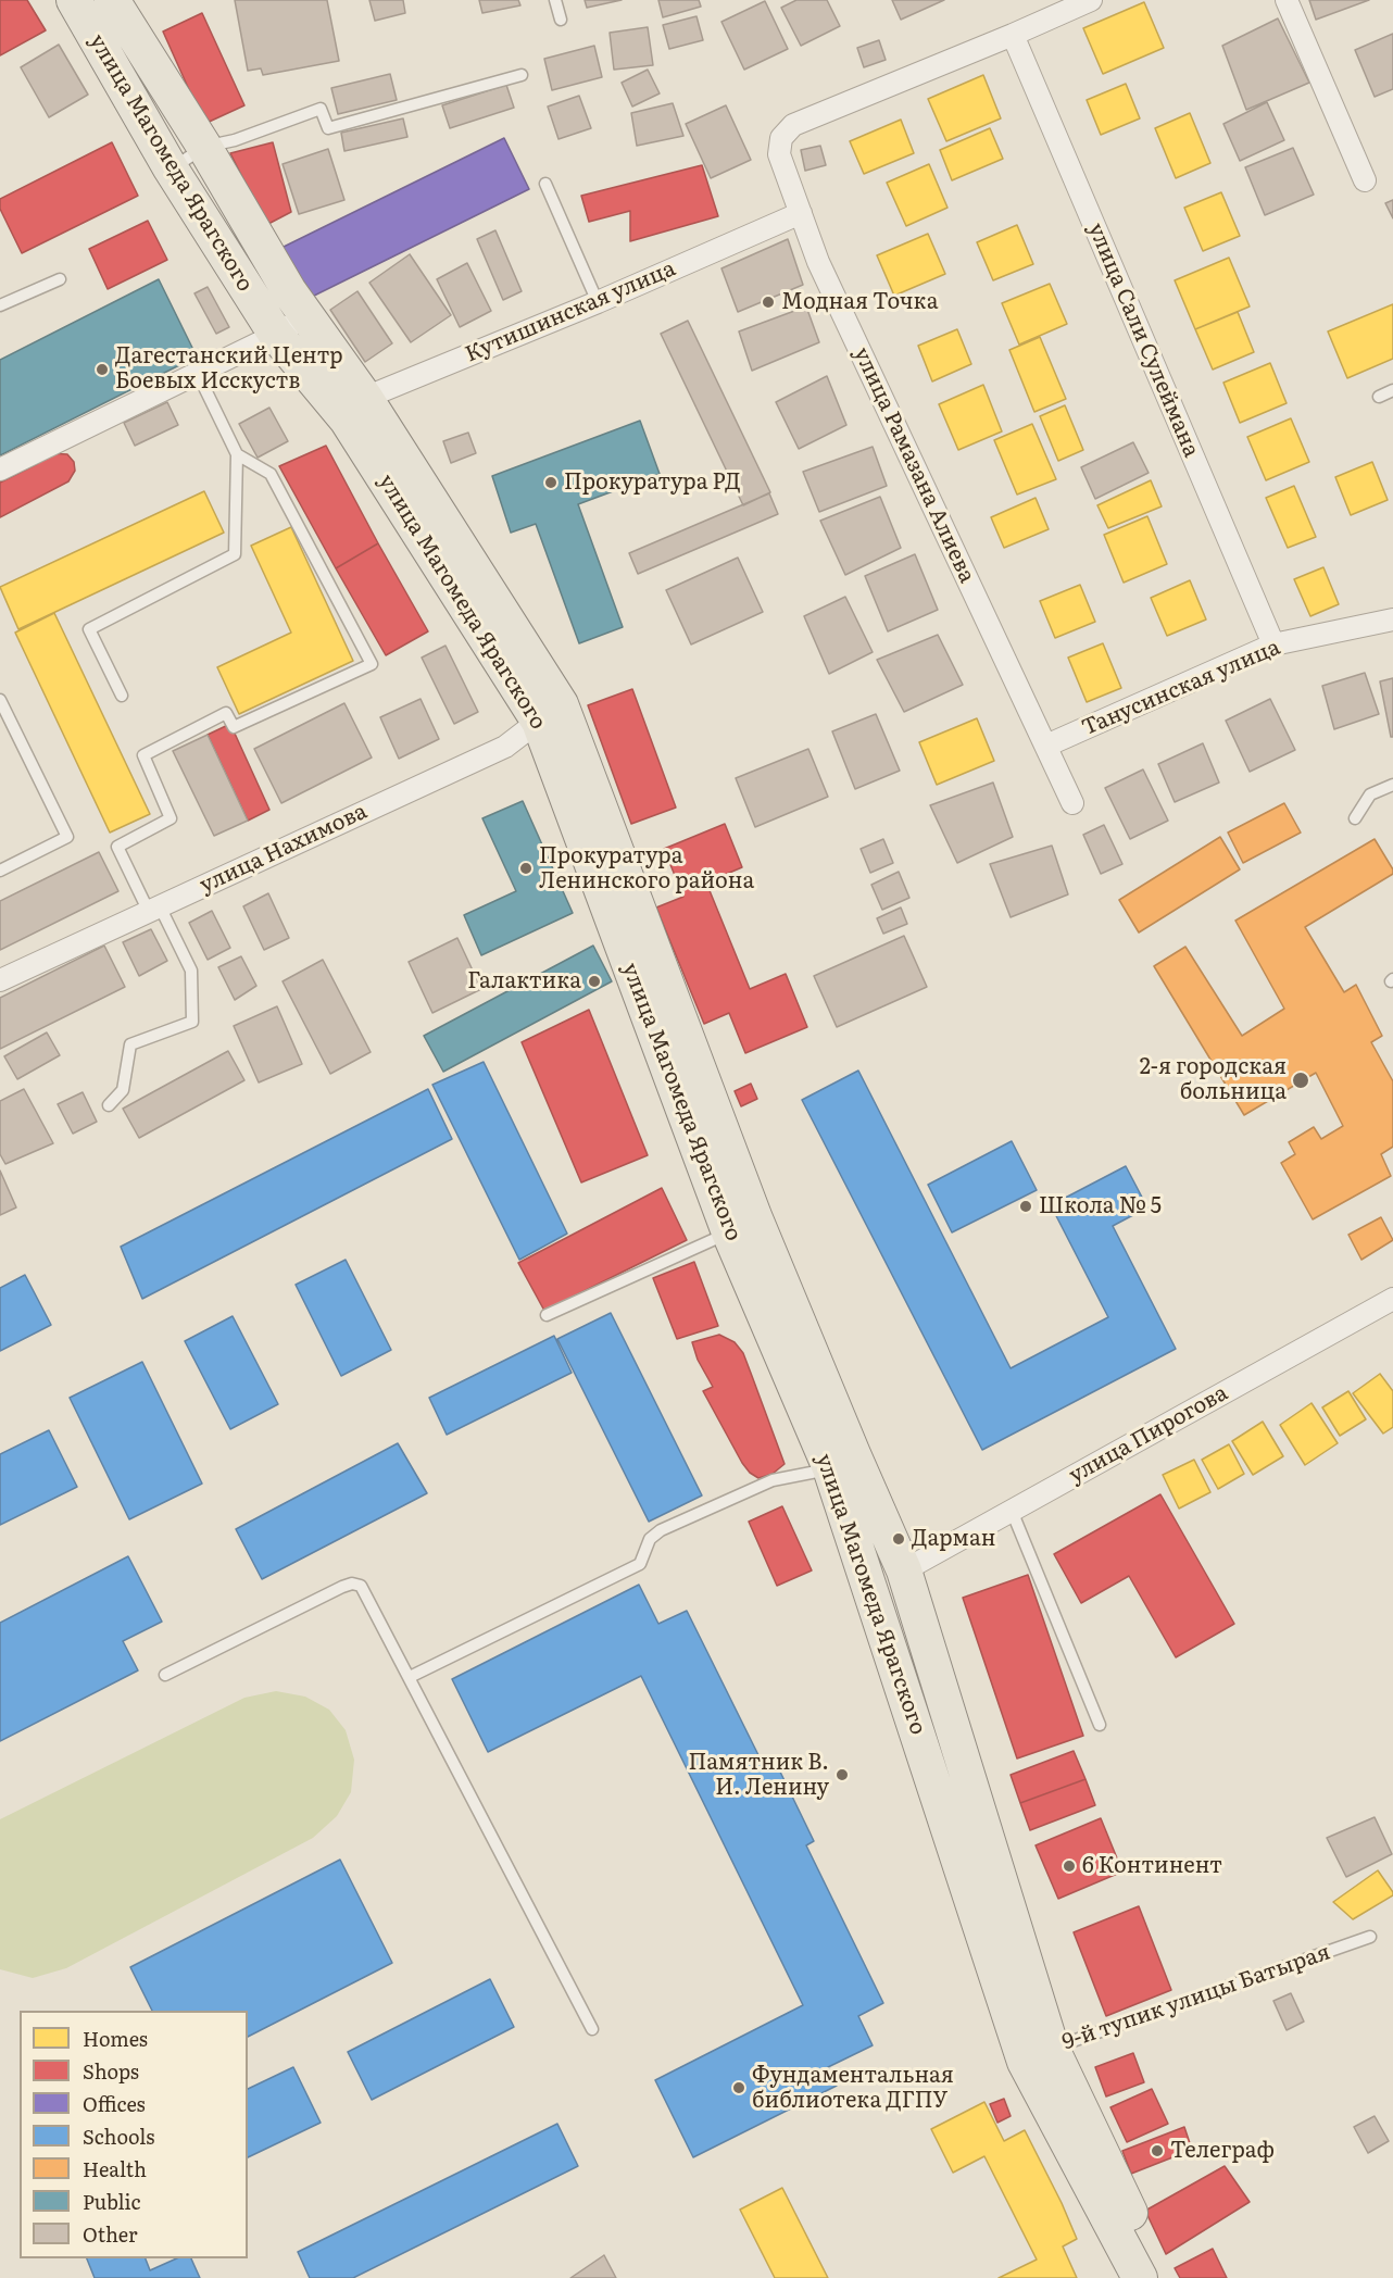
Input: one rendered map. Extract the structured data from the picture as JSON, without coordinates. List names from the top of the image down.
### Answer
{
  "streets": {
    "main road": ["улица Магомеда Ярагского"],
    "street": [
      "Кутишинская улица",
      "улица Сали Сулеймана",
      "улица Рамазана Алиева",
      "Танусинская улица",
      "улица Нахимова",
      "улица Пирогова"
    ],
    "lane": ["9-й тупик улицы Батырая"]
  },
  "crossings": [
    ["улица Магомеда Ярагского", "Кутишинская улица"],
    ["улица Магомеда Ярагского", "улица Нахимова"],
    ["улица Магомеда Ярагского", "улица Пирогова"],
    ["улица Магомеда Ярагского", "9-й тупик улицы Батырая"],
    ["Кутишинская улица", "улица Рамазана Алиева"],
    ["улица Сали Сулеймана", "улица Рамазана Алиева"],
    ["улица Сали Сулеймана", "Танусинская улица"],
    ["улица Рамазана Алиева", "Танусинская улица"]
  ],
  "places": [
    "Модная Точка",
    "Дагестанский Центр Боевых Исскуств",
    "Прокуратура РД",
    "Прокуратура Ленинского района",
    "Галактика",
    "2-я городская больница",
    "Школа № 5",
    "Дарман",
    "Памятник В. И. Ленину",
    "6 Континент",
    "Фундаментальная библиотека ДГПУ",
    "Телеграф"
  ],
  "legend": [
    "Homes",
    "Shops",
    "Offices",
    "Schools",
    "Health",
    "Public",
    "Other"
  ]
}
